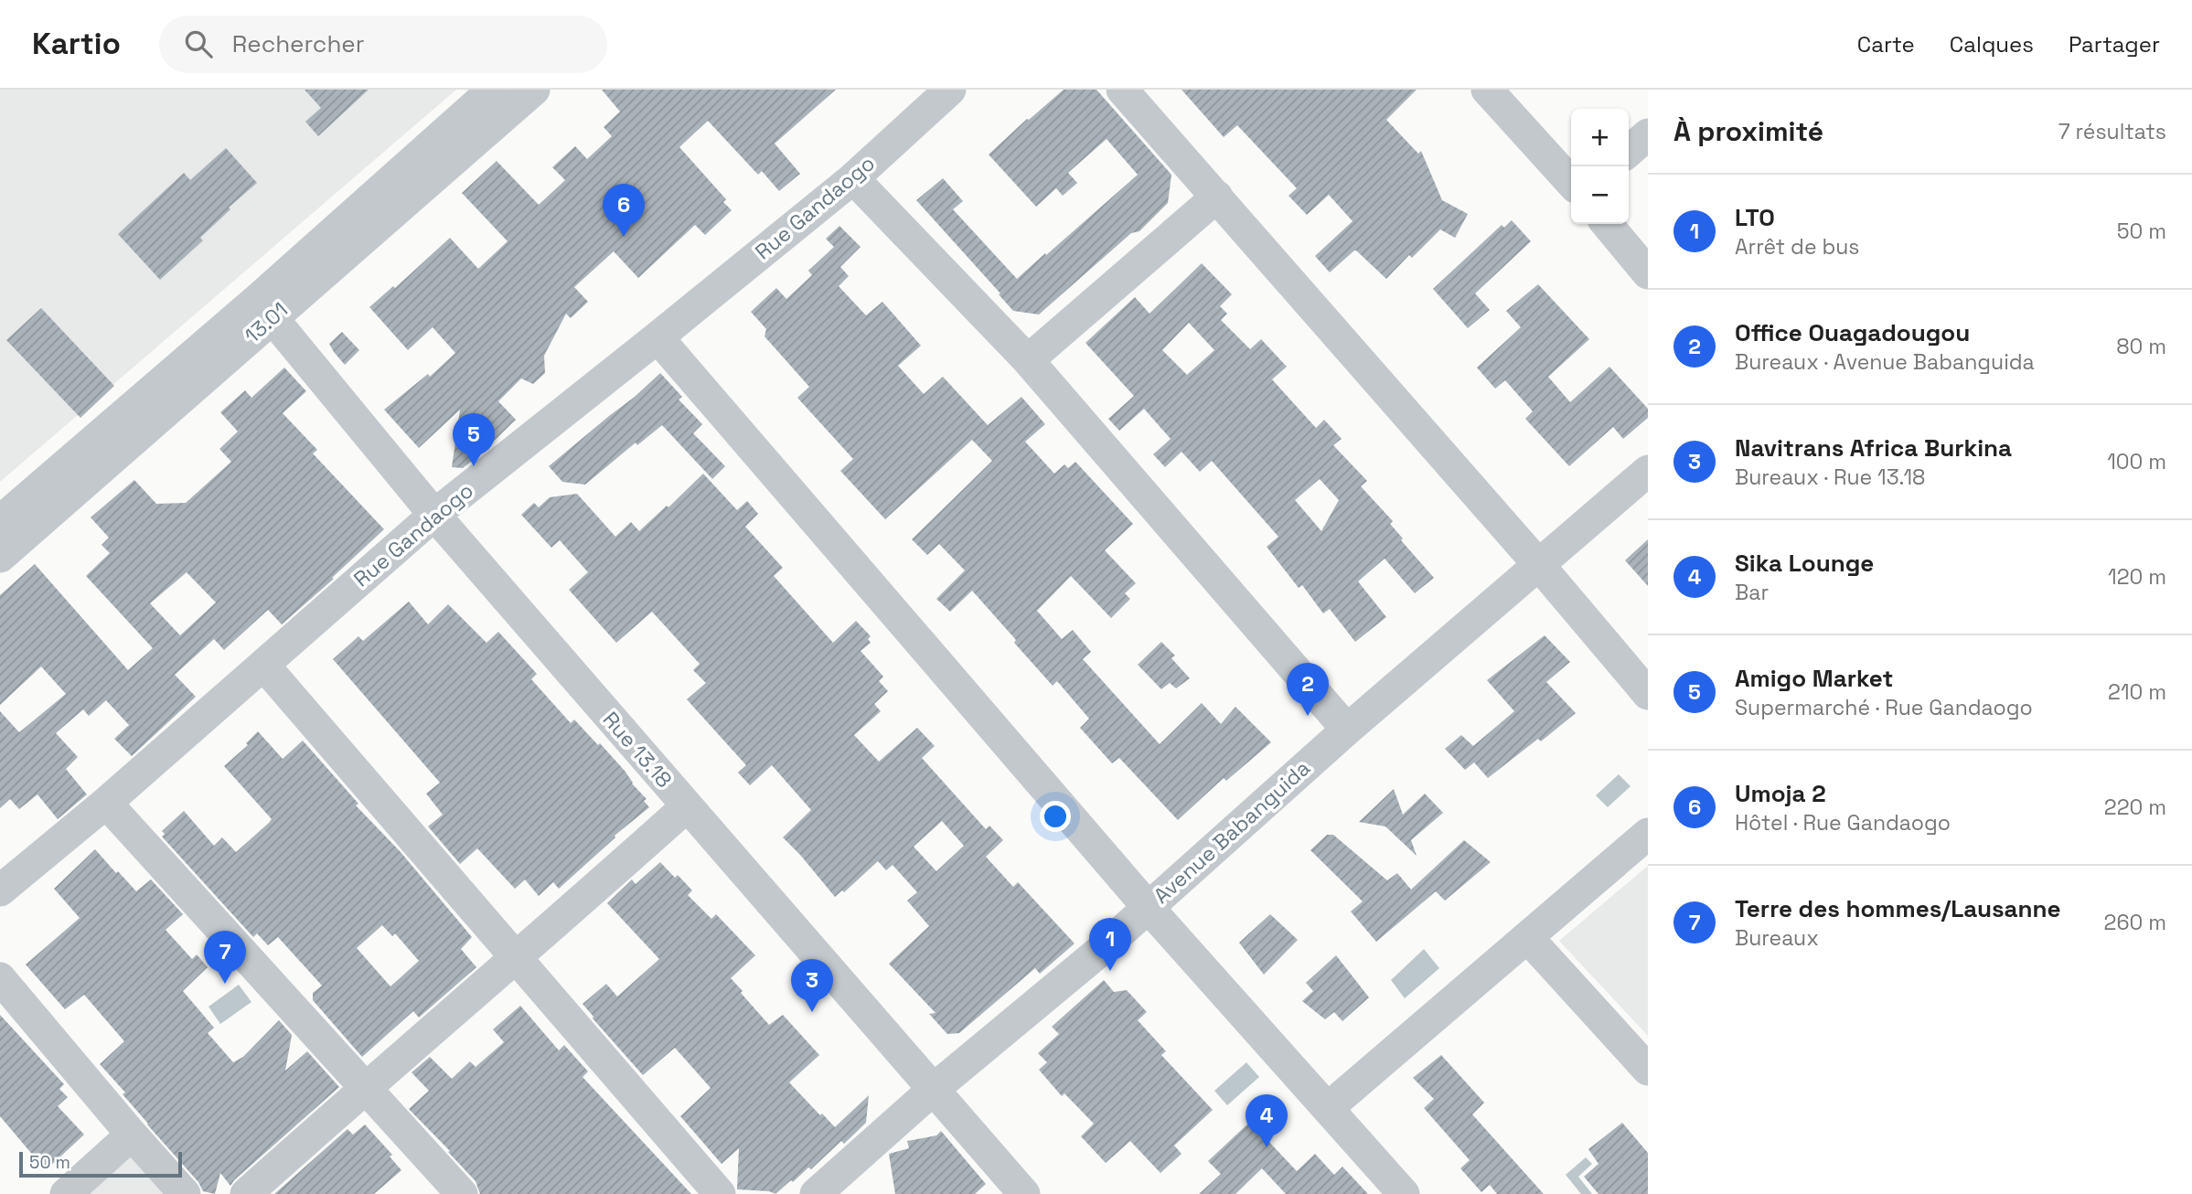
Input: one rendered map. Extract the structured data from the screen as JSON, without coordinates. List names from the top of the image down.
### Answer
{
  "streets": {
    "street": [
      "Rue Gandaogo",
      "13.01",
      "Rue 13.18",
      "Avenue Babanguida"
    ]
  },
  "crossings": [
    ["Rue Gandaogo", "Rue 13.18"],
    ["13.01", "Rue 13.18"],
    ["Rue 13.18", "Avenue Babanguida"]
  ],
  "scale_bar": "50 m",
  "page": {
    "header": "Kartio",
    "search": "Rechercher",
    "nav": ["Carte", "Calques", "Partager"],
    "heading": ["À proximité", "7 résultats"],
    "map_buttons": ["+", "−"],
    "list": [
      {
        "mark": "1",
        "name": "LTO",
        "note": "Arrêt de bus",
        "value": "50 m"
      },
      {
        "mark": "2",
        "name": "Office Ouagadougou",
        "note": "Bureaux · Avenue Babanguida",
        "value": "80 m"
      },
      {
        "mark": "3",
        "name": "Navitrans Africa Burkina",
        "note": "Bureaux · Rue 13.18",
        "value": "100 m"
      },
      {
        "mark": "4",
        "name": "Sika Lounge",
        "note": "Bar",
        "value": "120 m"
      },
      {
        "mark": "5",
        "name": "Amigo Market",
        "note": "Supermarché · Rue Gandaogo",
        "value": "210 m"
      },
      {
        "mark": "6",
        "name": "Umoja 2",
        "note": "Hôtel · Rue Gandaogo",
        "value": "220 m"
      },
      {
        "mark": "7",
        "name": "Terre des hommes/Lausanne",
        "note": "Bureaux",
        "value": "260 m"
      }
    ],
    "pins": [
      "6",
      "5",
      "2",
      "1",
      "7",
      "3",
      "4"
    ],
    "scale": "50 m"
  }
}
